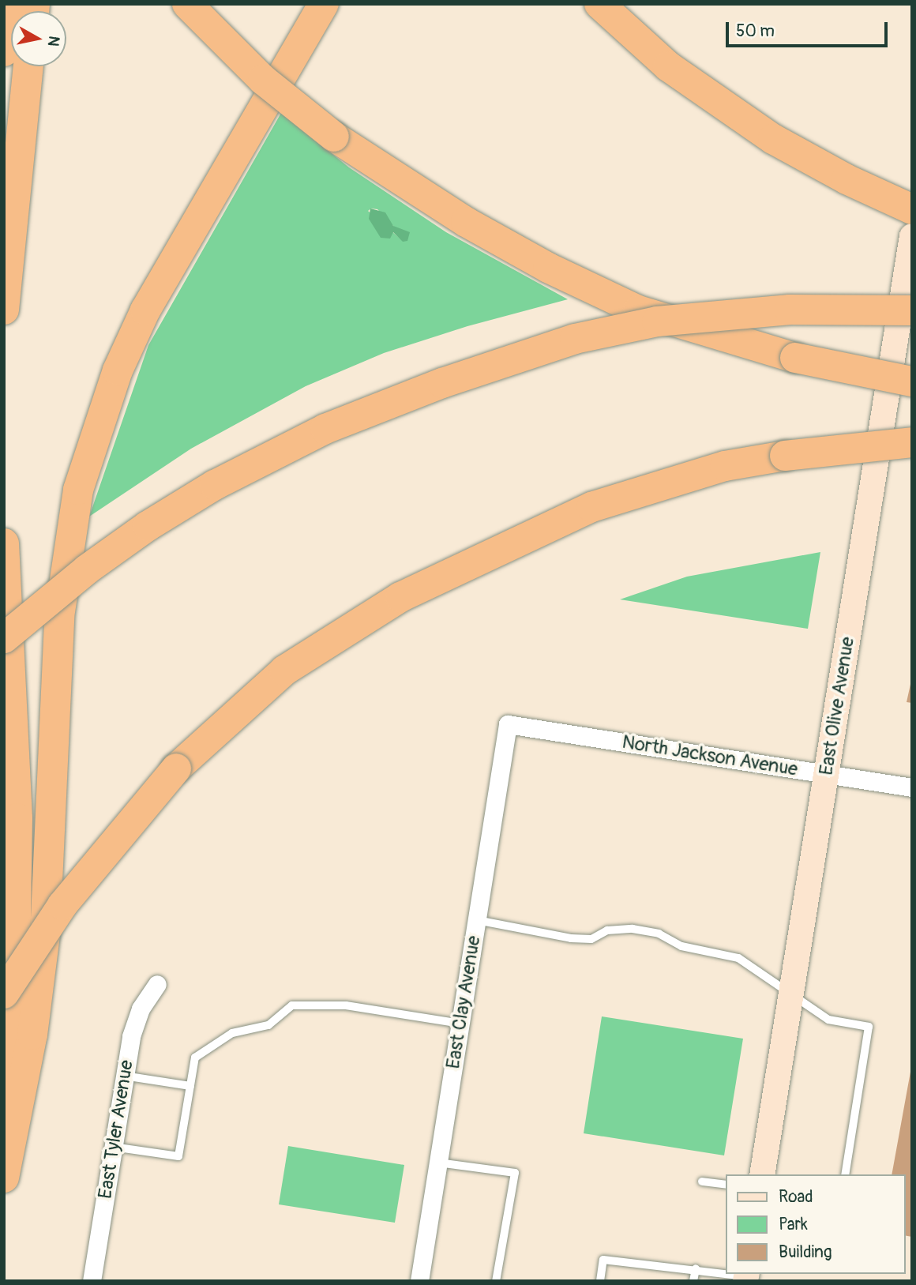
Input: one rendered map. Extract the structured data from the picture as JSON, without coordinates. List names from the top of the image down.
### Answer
{
  "streets": {
    "main road": ["East Olive Avenue"],
    "street": ["North Jackson Avenue", "East Clay Avenue", "East Tyler Avenue"]
  },
  "crossings": [
    ["East Olive Avenue", "North Jackson Avenue"],
    ["North Jackson Avenue", "East Clay Avenue"]
  ],
  "legend": ["Road", "Park", "Building"],
  "scale_bar": "50 m",
  "north": "right"
}
